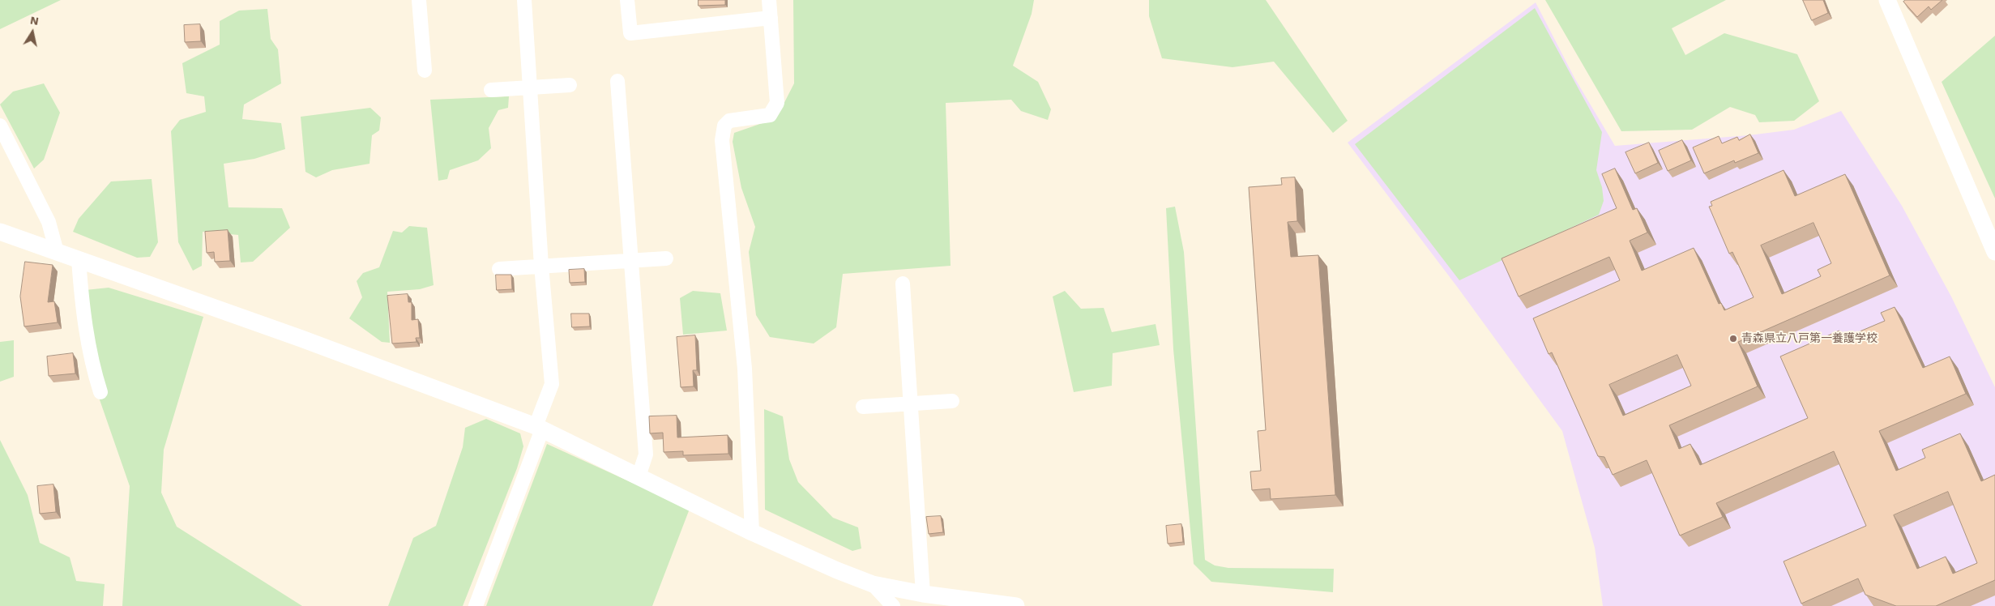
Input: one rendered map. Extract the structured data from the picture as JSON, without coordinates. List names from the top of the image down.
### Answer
{
  "places": ["青森県立八戸第一養護学校"],
  "north": "top"
}
